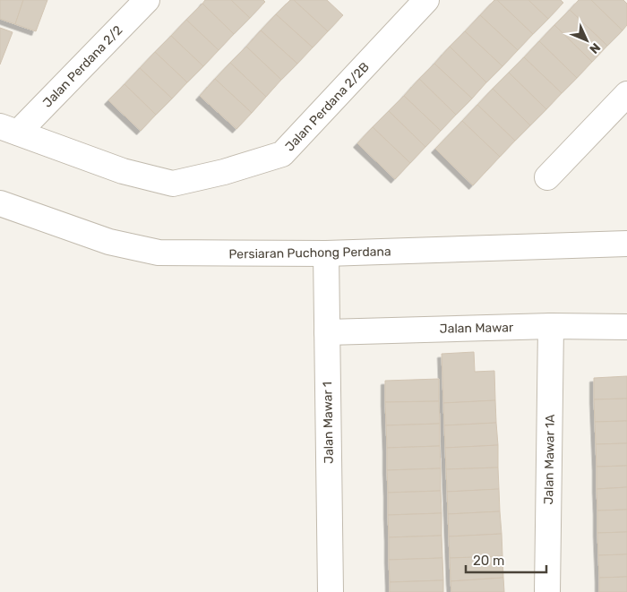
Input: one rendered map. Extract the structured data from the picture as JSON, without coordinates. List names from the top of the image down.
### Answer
{
  "streets": {
    "street": [
      "Jalan Perdana 2/2",
      "Jalan Perdana 2/2B",
      "Persiaran Puchong Perdana",
      "Jalan Mawar",
      "Jalan Mawar 1",
      "Jalan Mawar 1A"
    ]
  },
  "crossings": [
    ["Jalan Perdana 2/2", "Jalan Perdana 2/2B"],
    ["Persiaran Puchong Perdana", "Jalan Mawar 1"],
    ["Jalan Mawar", "Jalan Mawar 1"],
    ["Jalan Mawar", "Jalan Mawar 1A"]
  ],
  "scale_bar": "20 m",
  "north": "bottom right"
}
